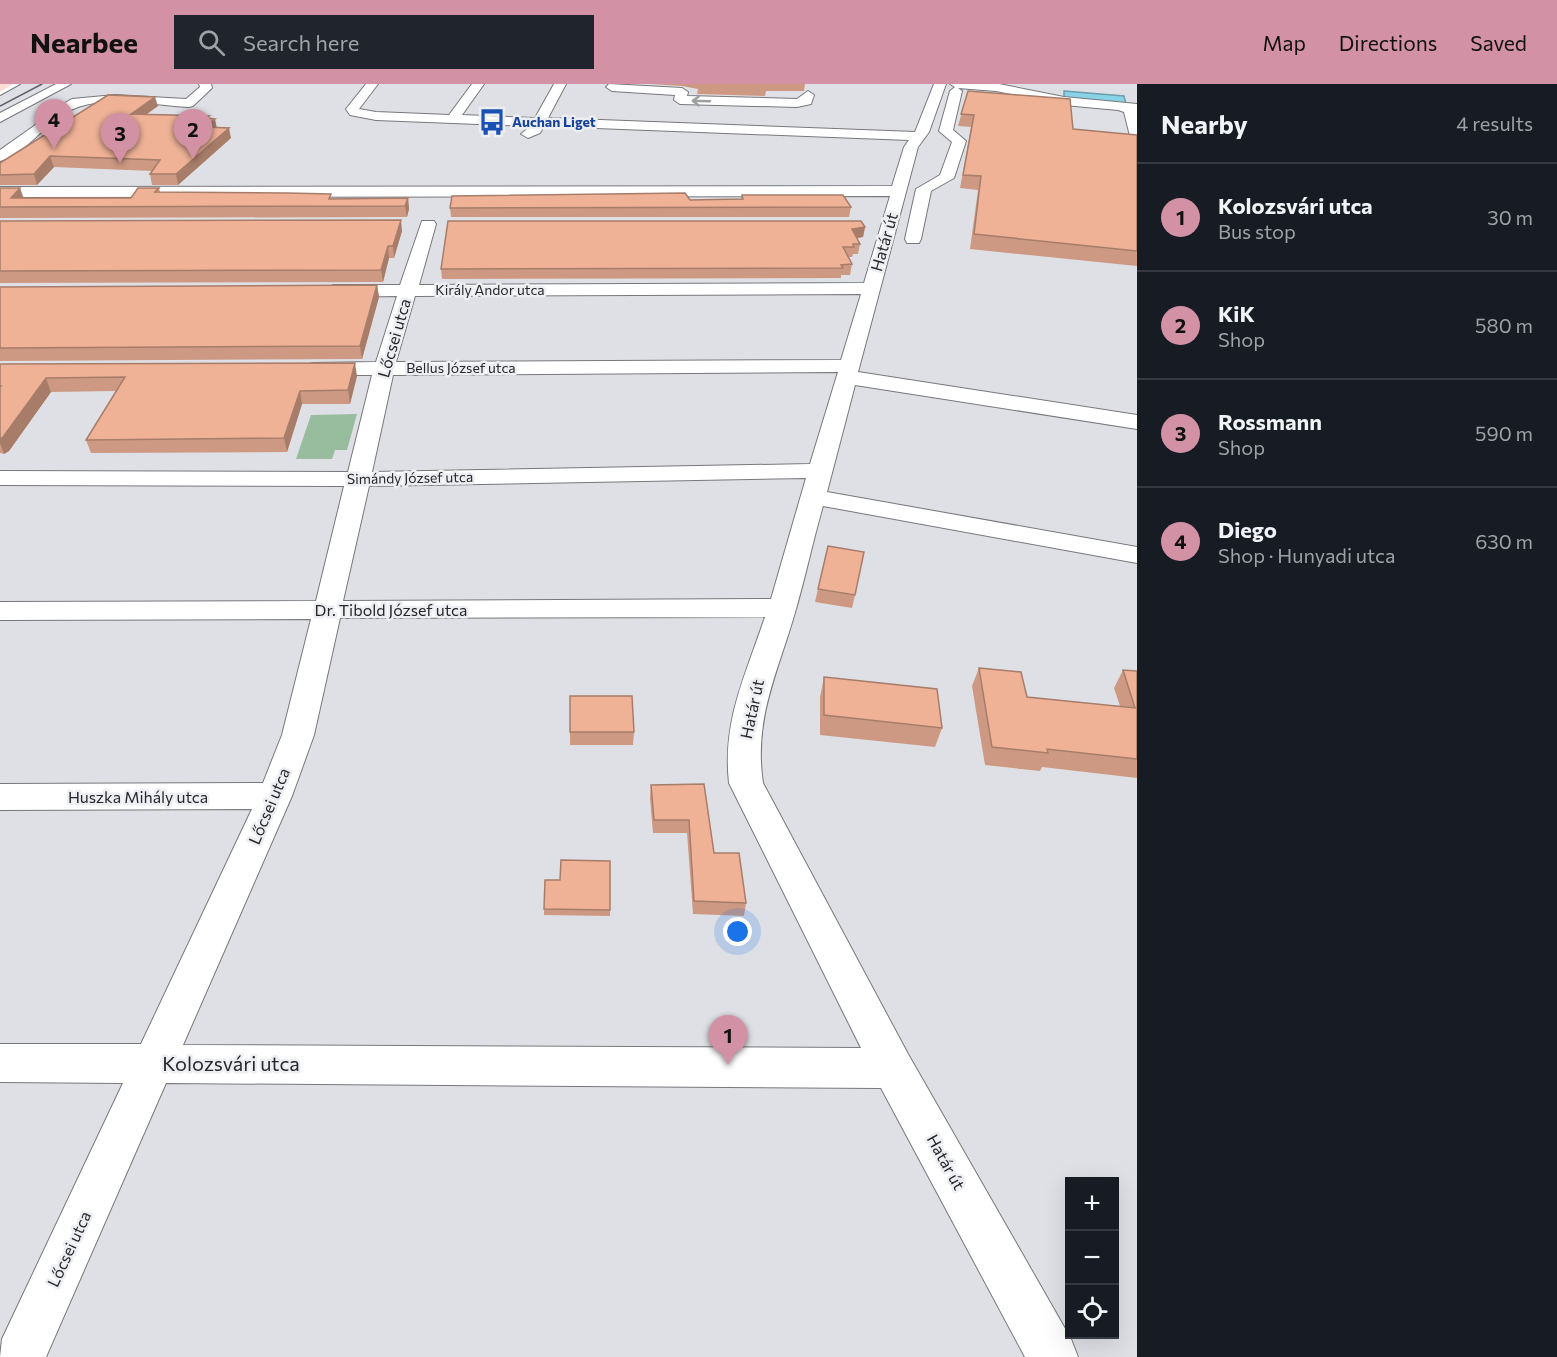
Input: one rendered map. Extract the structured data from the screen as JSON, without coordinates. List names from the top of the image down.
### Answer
{
  "streets": {
    "street": [
      "Határ út",
      "Király Andor utca",
      "Lőcsei utca",
      "Bellus József utca",
      "Simándy József utca",
      "Dr. Tibold József utca",
      "Huszka Mihály utca",
      "Kolozsvári utca"
    ]
  },
  "crossings": [
    ["Határ út", "Király Andor utca"],
    ["Határ út", "Bellus József utca"],
    ["Határ út", "Simándy József utca"],
    ["Határ út", "Dr. Tibold József utca"],
    ["Határ út", "Kolozsvári utca"],
    ["Király Andor utca", "Lőcsei utca"],
    ["Lőcsei utca", "Bellus József utca"],
    ["Lőcsei utca", "Simándy József utca"],
    ["Lőcsei utca", "Dr. Tibold József utca"],
    ["Lőcsei utca", "Huszka Mihály utca"],
    ["Lőcsei utca", "Kolozsvári utca"]
  ],
  "places": {
    "bus stop": ["Auchan Liget"]
  },
  "page": {
    "header": "Nearbee",
    "search": "Search here",
    "nav": ["Map", "Directions", "Saved"],
    "heading": ["Nearby", "4 results"],
    "pins": [
      "4",
      "2",
      "3",
      "1"
    ],
    "list": [
      {
        "mark": "1",
        "name": "Kolozsvári utca",
        "note": "Bus stop",
        "value": "30 m"
      },
      {
        "mark": "2",
        "name": "KiK",
        "note": "Shop",
        "value": "580 m"
      },
      {
        "mark": "3",
        "name": "Rossmann",
        "note": "Shop",
        "value": "590 m"
      },
      {
        "mark": "4",
        "name": "Diego",
        "note": "Shop · Hunyadi utca",
        "value": "630 m"
      }
    ],
    "map_buttons": ["+", "−"]
  }
}
